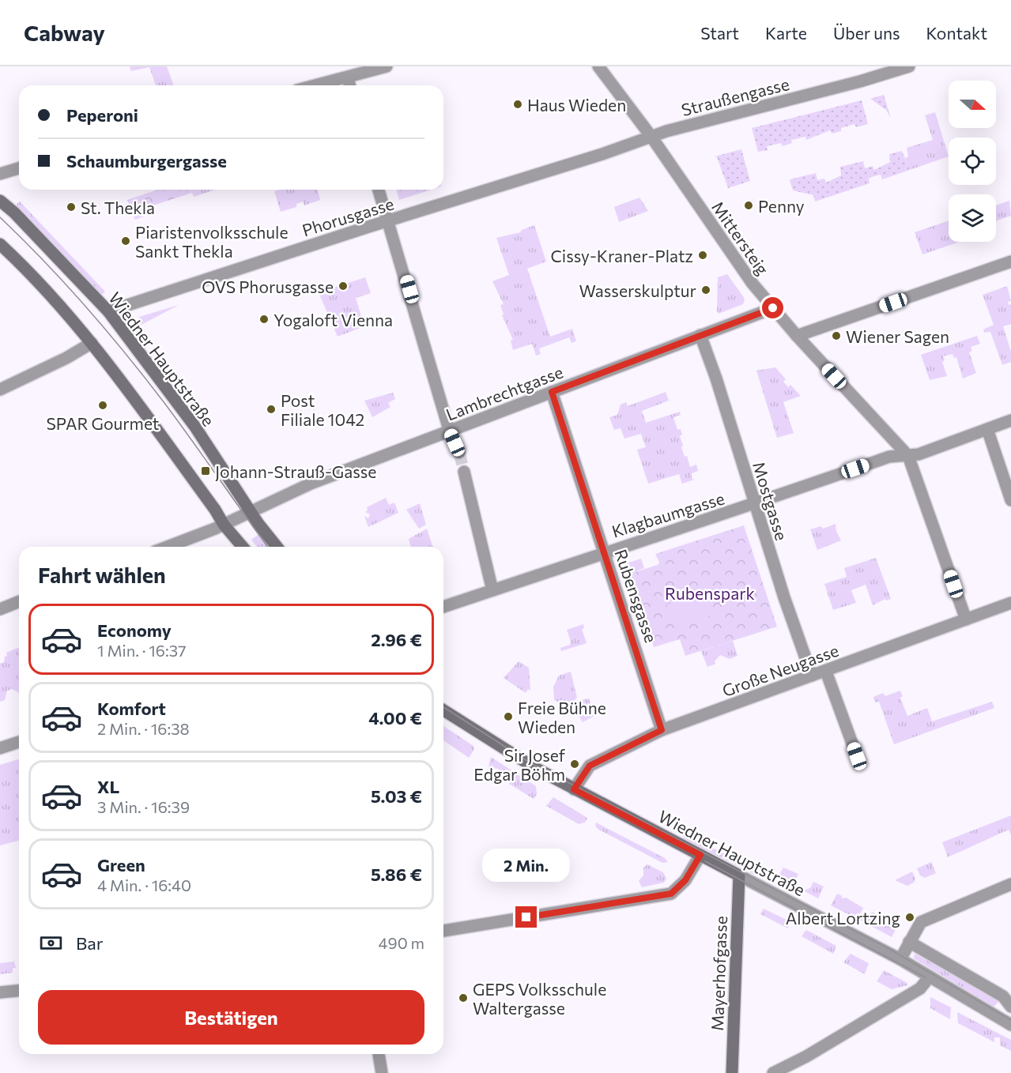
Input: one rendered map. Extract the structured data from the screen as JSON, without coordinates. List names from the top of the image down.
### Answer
{
  "streets": {
    "main road": ["Wiedner Hauptstraße", "Mayerhofgasse"],
    "street": [
      "Straußengasse",
      "Phorusgasse",
      "Mittersteig",
      "Lambrechtgasse",
      "Mostgasse",
      "Klagbaumgasse",
      "Rubensgasse",
      "Große Neugasse"
    ]
  },
  "crossings": [
    ["Straußengasse", "Phorusgasse"],
    ["Straußengasse", "Mittersteig"],
    ["Phorusgasse", "Mittersteig"],
    ["Phorusgasse", "Wiedner Hauptstraße"],
    ["Mittersteig", "Lambrechtgasse"],
    ["Mittersteig", "Klagbaumgasse"],
    ["Mittersteig", "Große Neugasse"],
    ["Wiedner Hauptstraße", "Lambrechtgasse"],
    ["Wiedner Hauptstraße", "Große Neugasse"],
    ["Wiedner Hauptstraße", "Mayerhofgasse"],
    ["Lambrechtgasse", "Mostgasse"],
    ["Lambrechtgasse", "Rubensgasse"],
    ["Mostgasse", "Klagbaumgasse"],
    ["Mostgasse", "Große Neugasse"],
    ["Klagbaumgasse", "Rubensgasse"],
    ["Rubensgasse", "Große Neugasse"]
  ],
  "parks": ["Rubenspark"],
  "places": {
    "other": [
      "Haus Wieden",
      "Penny",
      "St. Thekla",
      "Piaristenvolksschule Sankt Thekla",
      "Cissy-Kraner-Platz",
      "OVS Phorusgasse",
      "Wasserskulptur",
      "Yogaloft Vienna",
      "Wiener Sagen",
      "SPAR Gourmet",
      "Post Filiale 1042",
      "Freie Bühne Wieden",
      "Sir Josef Edgar Böhm",
      "Albert Lortzing",
      "GEPS Volksschule Waltergasse"
    ],
    "transit": ["Johann-Strauß-Gasse"]
  },
  "north": "right",
  "page": {
    "header": "Cabway",
    "nav": [
      "Start",
      "Karte",
      "Über uns",
      "Kontakt"
    ],
    "banner": ["Peperoni", "Schaumburgergasse"],
    "heading": "Fahrt wählen",
    "list": [
      {
        "name": "Economy",
        "note": "1 Min. · 16:37",
        "value": "2.96 €"
      },
      {
        "name": "Komfort",
        "note": "2 Min. · 16:38",
        "value": "4.00 €"
      },
      {
        "name": "XL",
        "note": "3 Min. · 16:39",
        "value": "5.03 €"
      },
      {
        "name": "Green",
        "note": "4 Min. · 16:40",
        "value": "5.86 €"
      }
    ],
    "bubble": "2 Min.",
    "pay": ["Bar", "490 m"],
    "buttons": "Bestätigen"
  }
}
